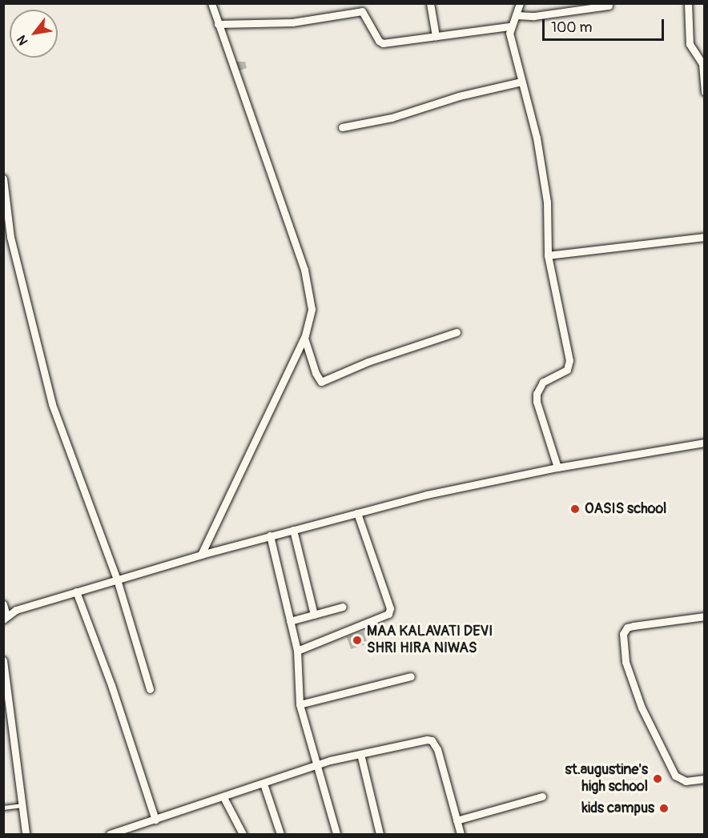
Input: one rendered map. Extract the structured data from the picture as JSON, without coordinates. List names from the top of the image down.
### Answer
{
  "places": [
    "OASIS school",
    "MAA KALAVATI DEVI SHRI HIRA NIWAS",
    "st.augustine's high school",
    "kids campus"
  ],
  "scale_bar": "100 m",
  "north": "bottom left"
}
